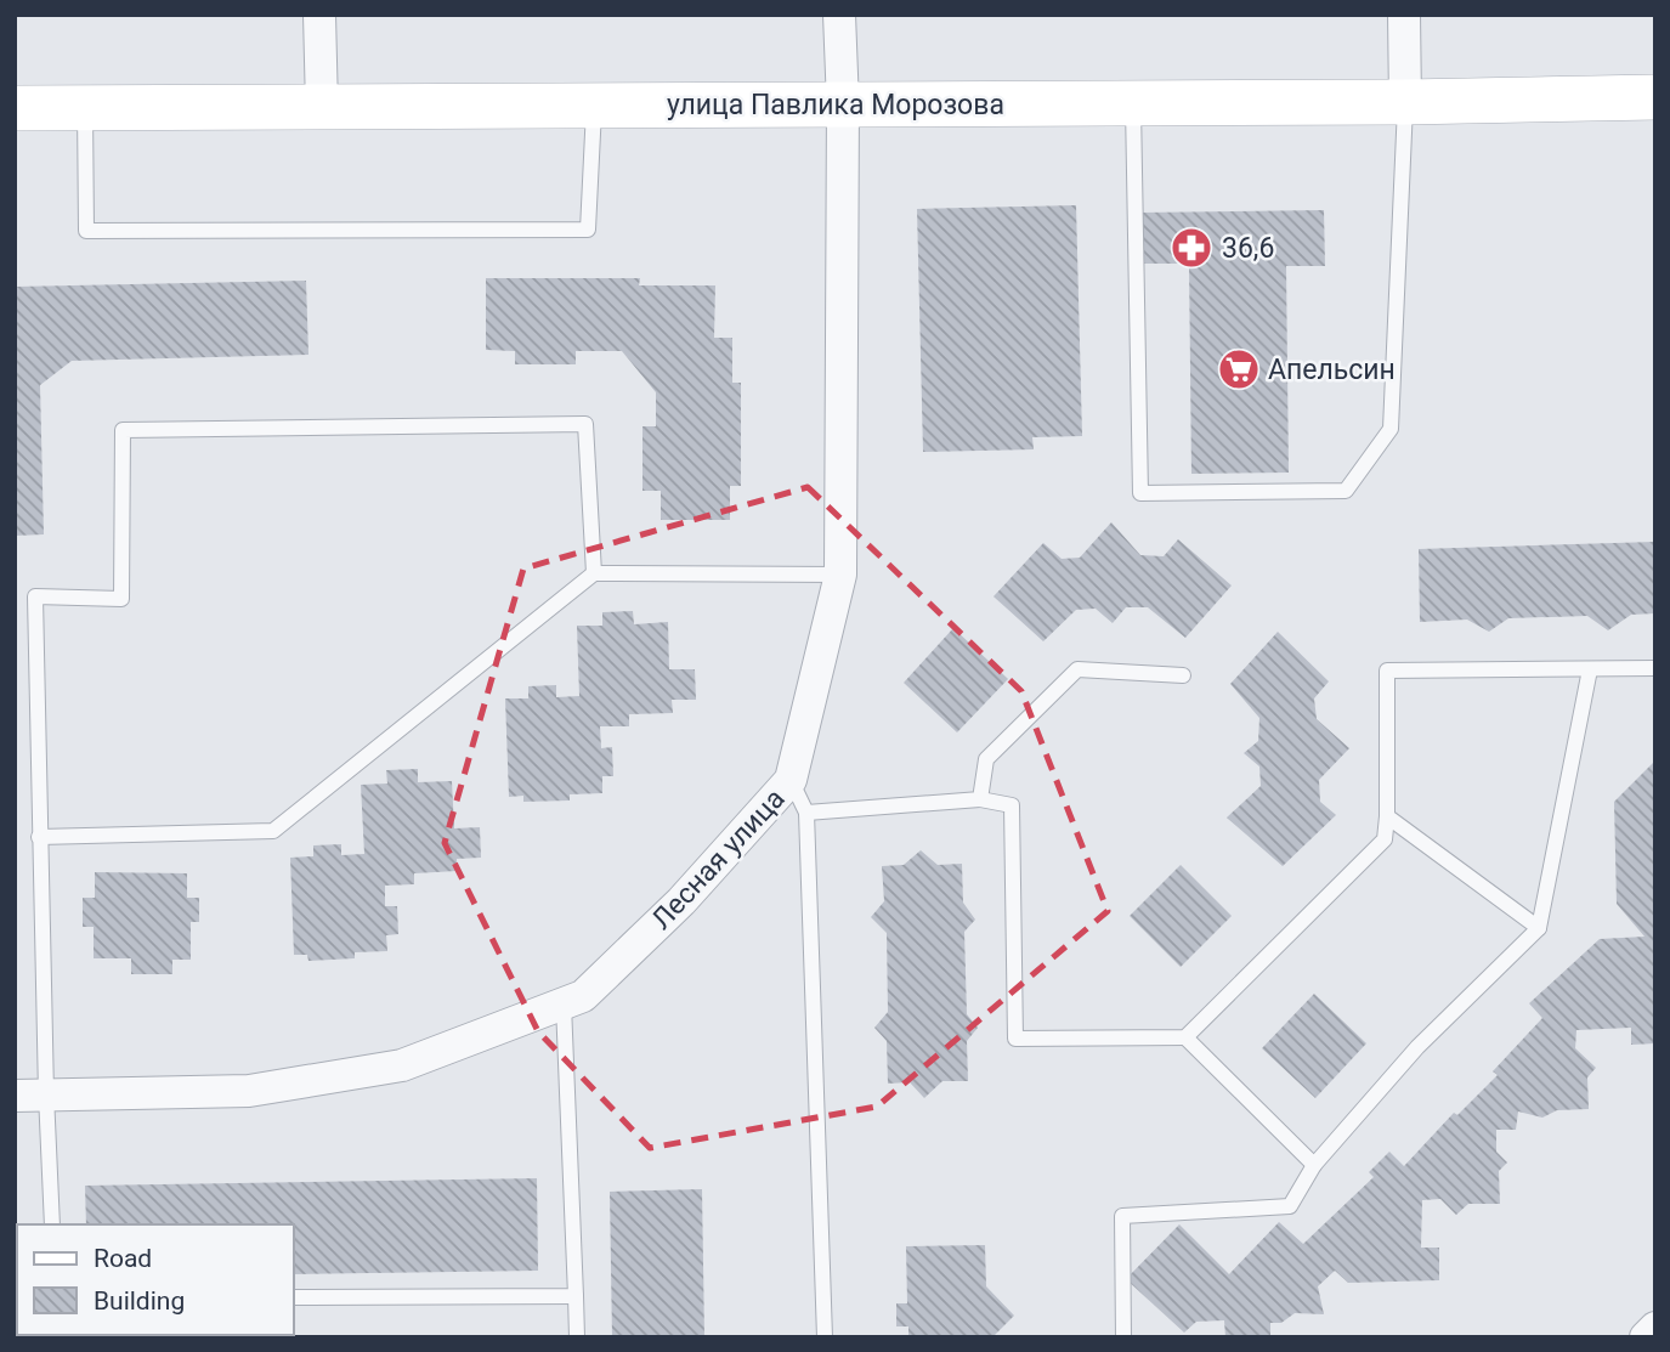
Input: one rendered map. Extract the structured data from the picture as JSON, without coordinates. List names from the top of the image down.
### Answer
{
  "streets": {
    "street": ["улица Павлика Морозова", "Лесная улица"]
  },
  "crossings": [
    ["улица Павлика Морозова", "Лесная улица"]
  ],
  "places": {
    "pharmacy": ["36,6"],
    "supermarket": ["Апельсин"]
  },
  "legend": ["Road", "Building"]
}
